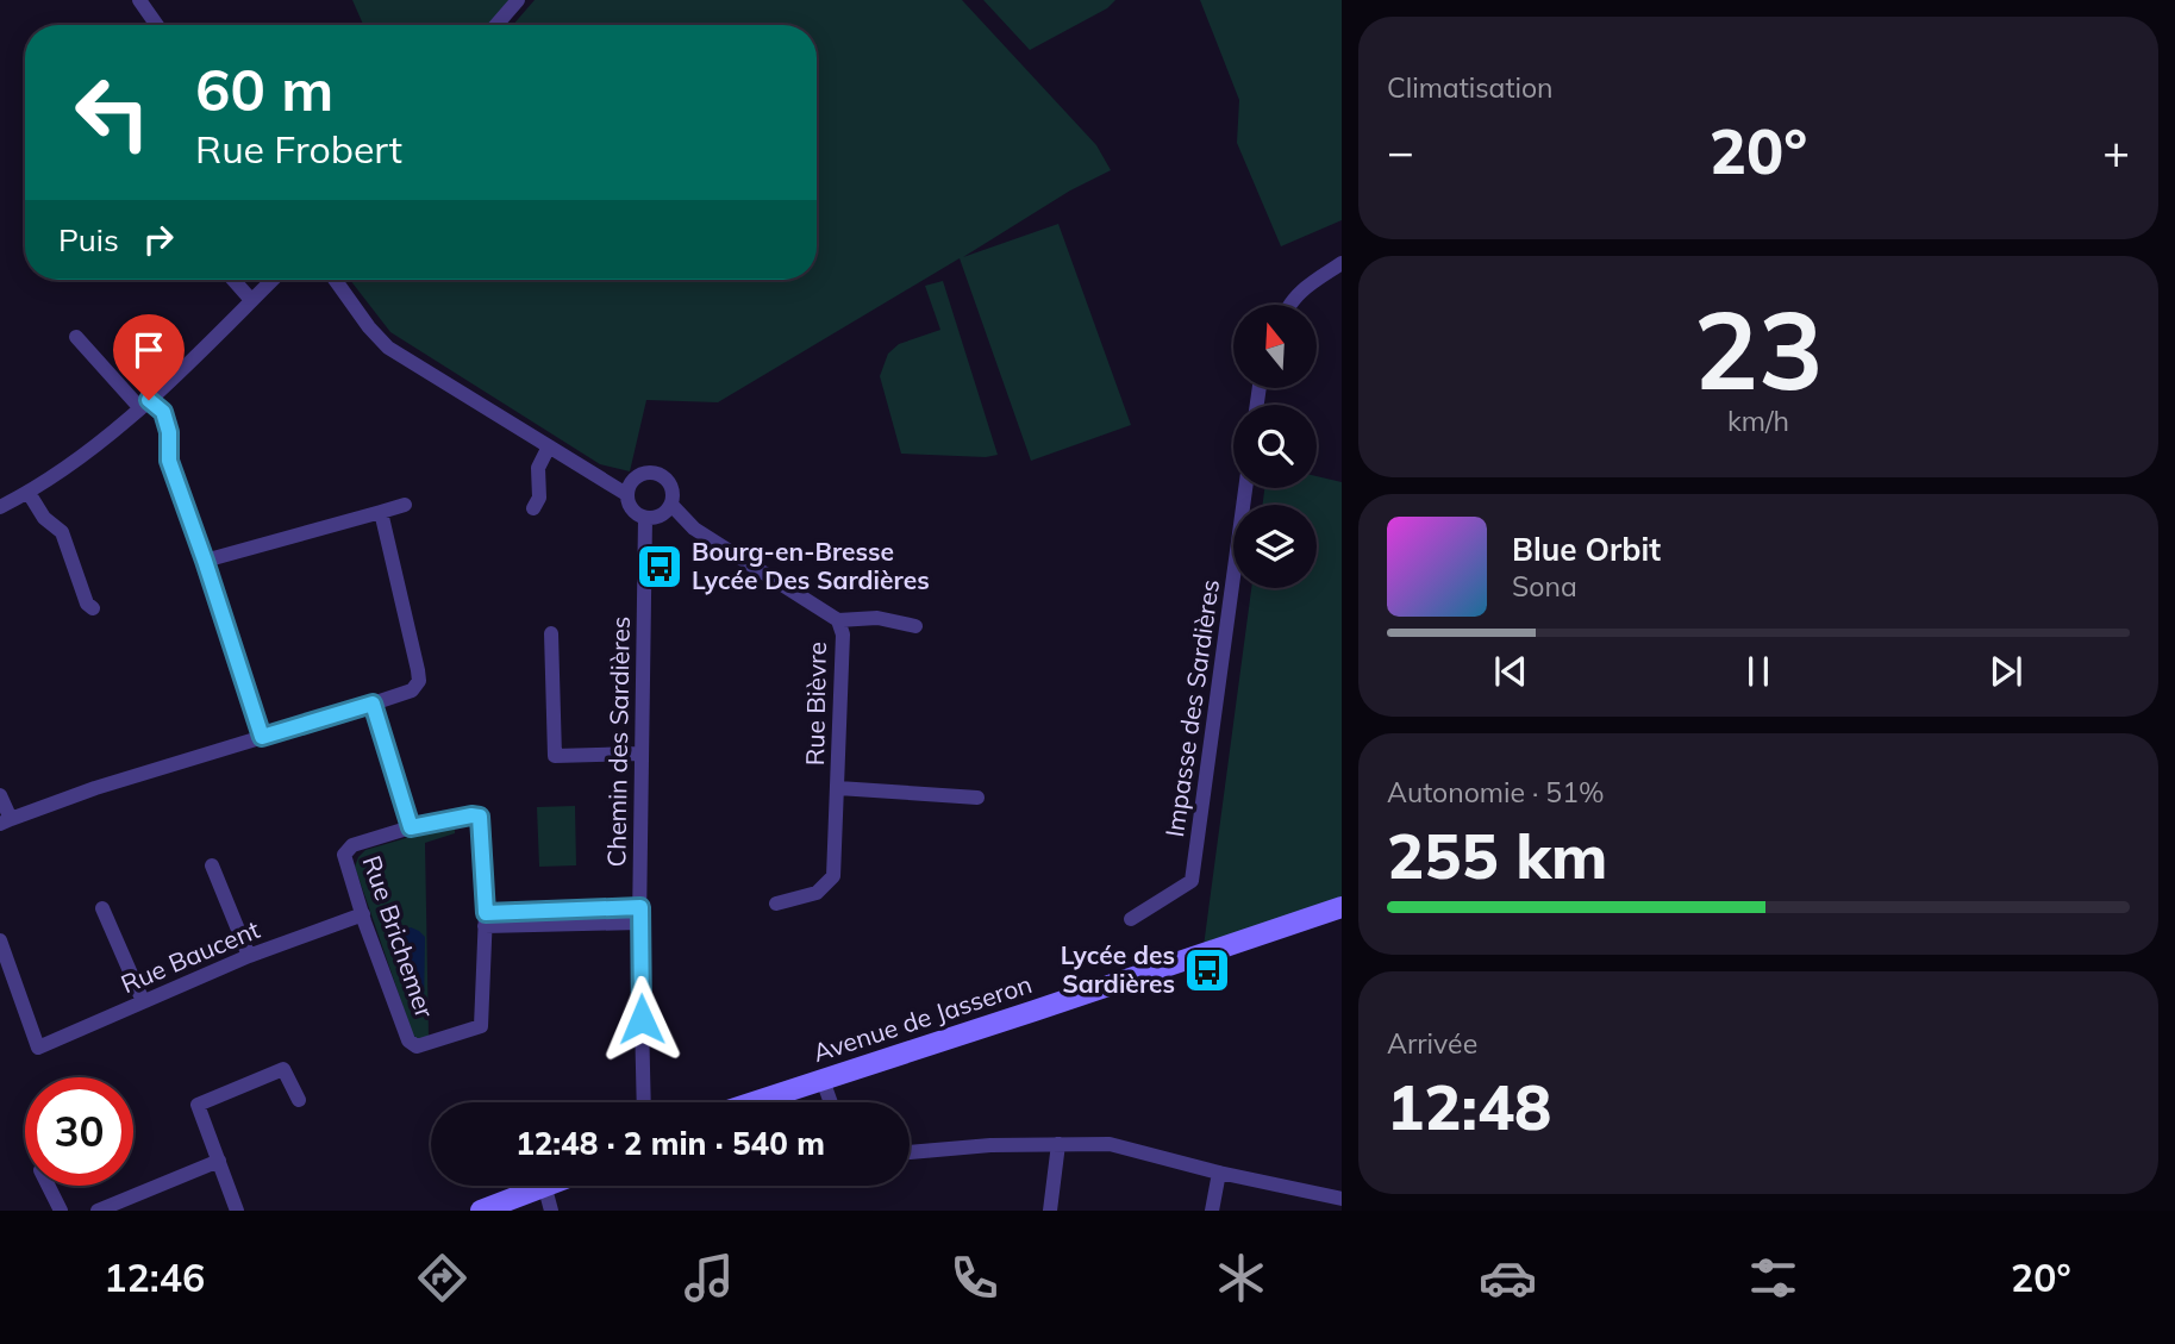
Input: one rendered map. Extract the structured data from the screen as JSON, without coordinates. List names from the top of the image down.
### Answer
{
  "streets": {
    "main road": ["Avenue de Jasseron"],
    "street": [
      "Rue Bièvre",
      "Impasse des Sardières",
      "Chemin des Sardières",
      "Rue Brichemer",
      "Rue Baucent"
    ]
  },
  "crossings": [
    ["Rue Bièvre", "Chemin des Sardières"],
    ["Rue Brichemer", "Rue Baucent"]
  ],
  "places": {
    "bus stop": ["Bourg-en-Bresse Lycée Des Sardières", "Lycée des Sardières"]
  },
  "north": "top",
  "page": {
    "tile": [
      "Climatisation",
      ["23", "km/h"],
      ["Autonomie · 51%", "255 km"],
      ["Arrivée", "12:48"]
    ],
    "turn": ["60 m", "Rue Frobert"],
    "heat": ["−", "20°", "+"],
    "then": "Puis",
    "song": ["Blue Orbit", "Sona"],
    "limit": "30",
    "trip": "12:48 · 2 min · 540 m",
    "tabs": ["12:46", "20°"]
  }
}
